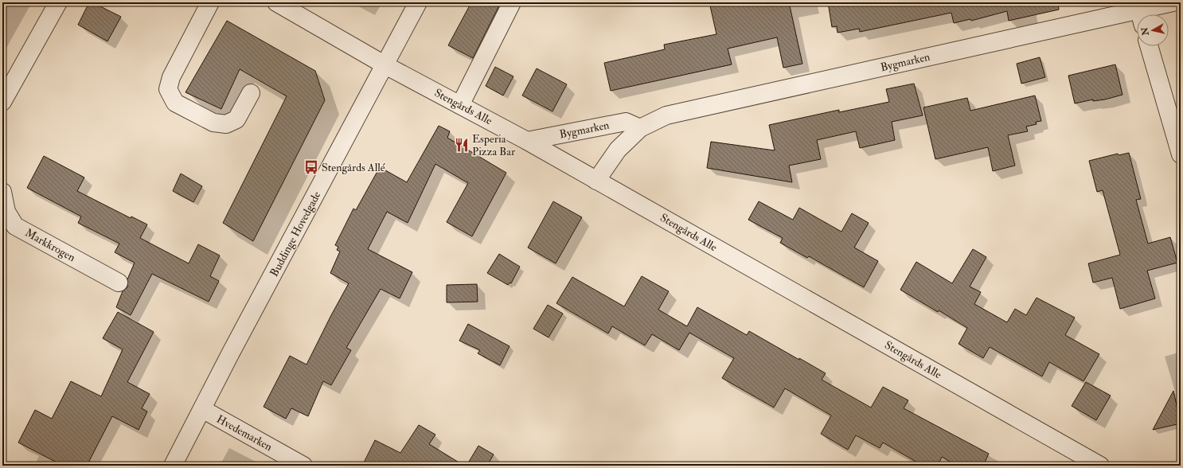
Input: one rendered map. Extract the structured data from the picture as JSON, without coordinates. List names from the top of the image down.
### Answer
{
  "streets": {
    "street": [
      "Bygmarken",
      "Stengårds Alle",
      "Buddinge Hovedgade",
      "Markkrogen",
      "Hvedemarken"
    ]
  },
  "crossings": [
    ["Bygmarken", "Stengårds Alle"],
    ["Stengårds Alle", "Buddinge Hovedgade"],
    ["Buddinge Hovedgade", "Hvedemarken"]
  ],
  "places": {
    "restaurant": ["Esperia Pizza Bar"],
    "bus stop": ["Stengårds Allé"]
  },
  "north": "left"
}
